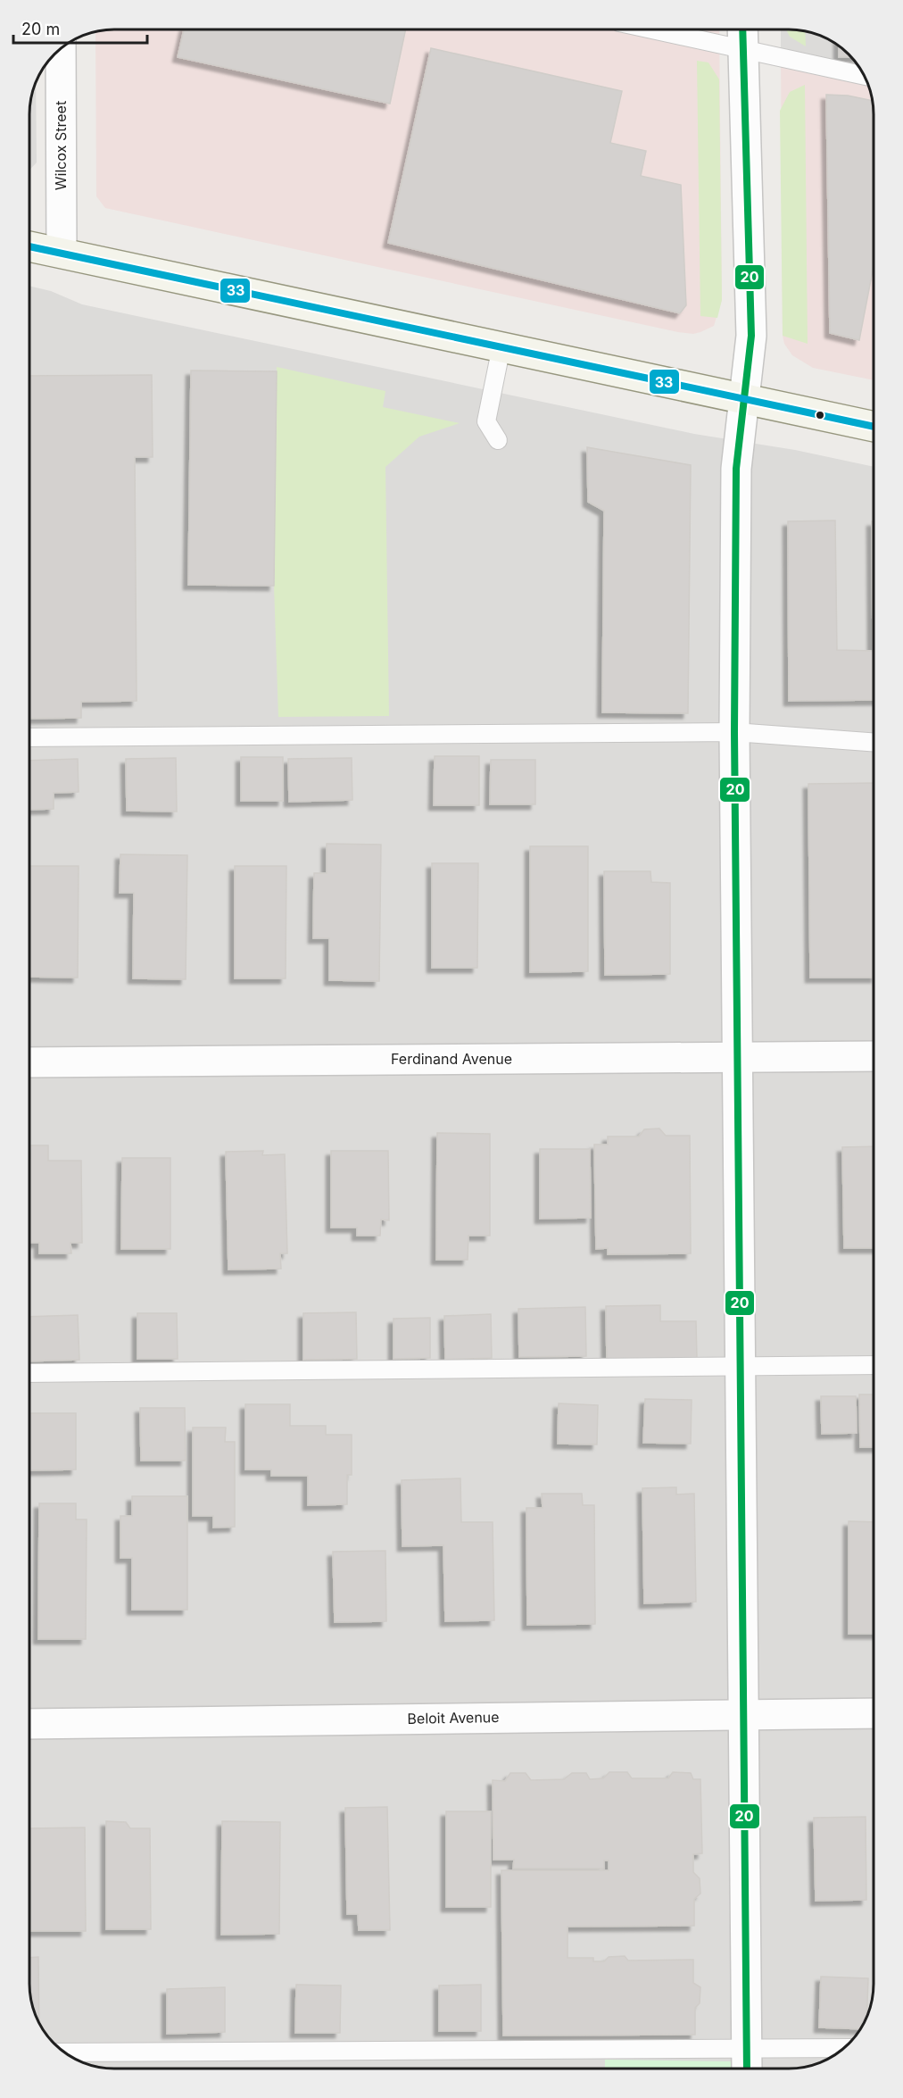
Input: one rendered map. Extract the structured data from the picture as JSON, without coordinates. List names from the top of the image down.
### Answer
{
  "streets": {
    "street": ["Wilcox Street", "Ferdinand Avenue", "Beloit Avenue"]
  },
  "lines": ["transit line 20", "transit line 33"],
  "scale_bar": "20 m"
}
